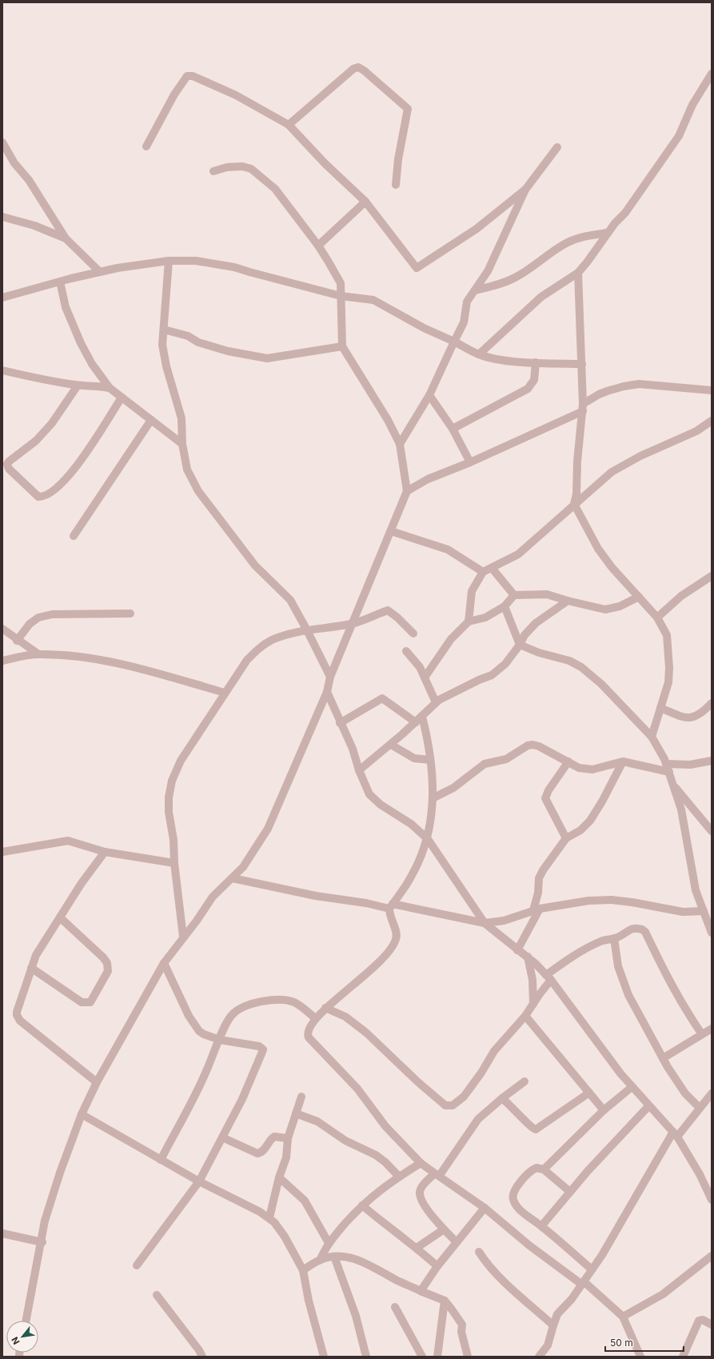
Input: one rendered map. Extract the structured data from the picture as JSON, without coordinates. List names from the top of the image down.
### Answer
{
  "scale_bar": "50 m",
  "north": "bottom left"
}
